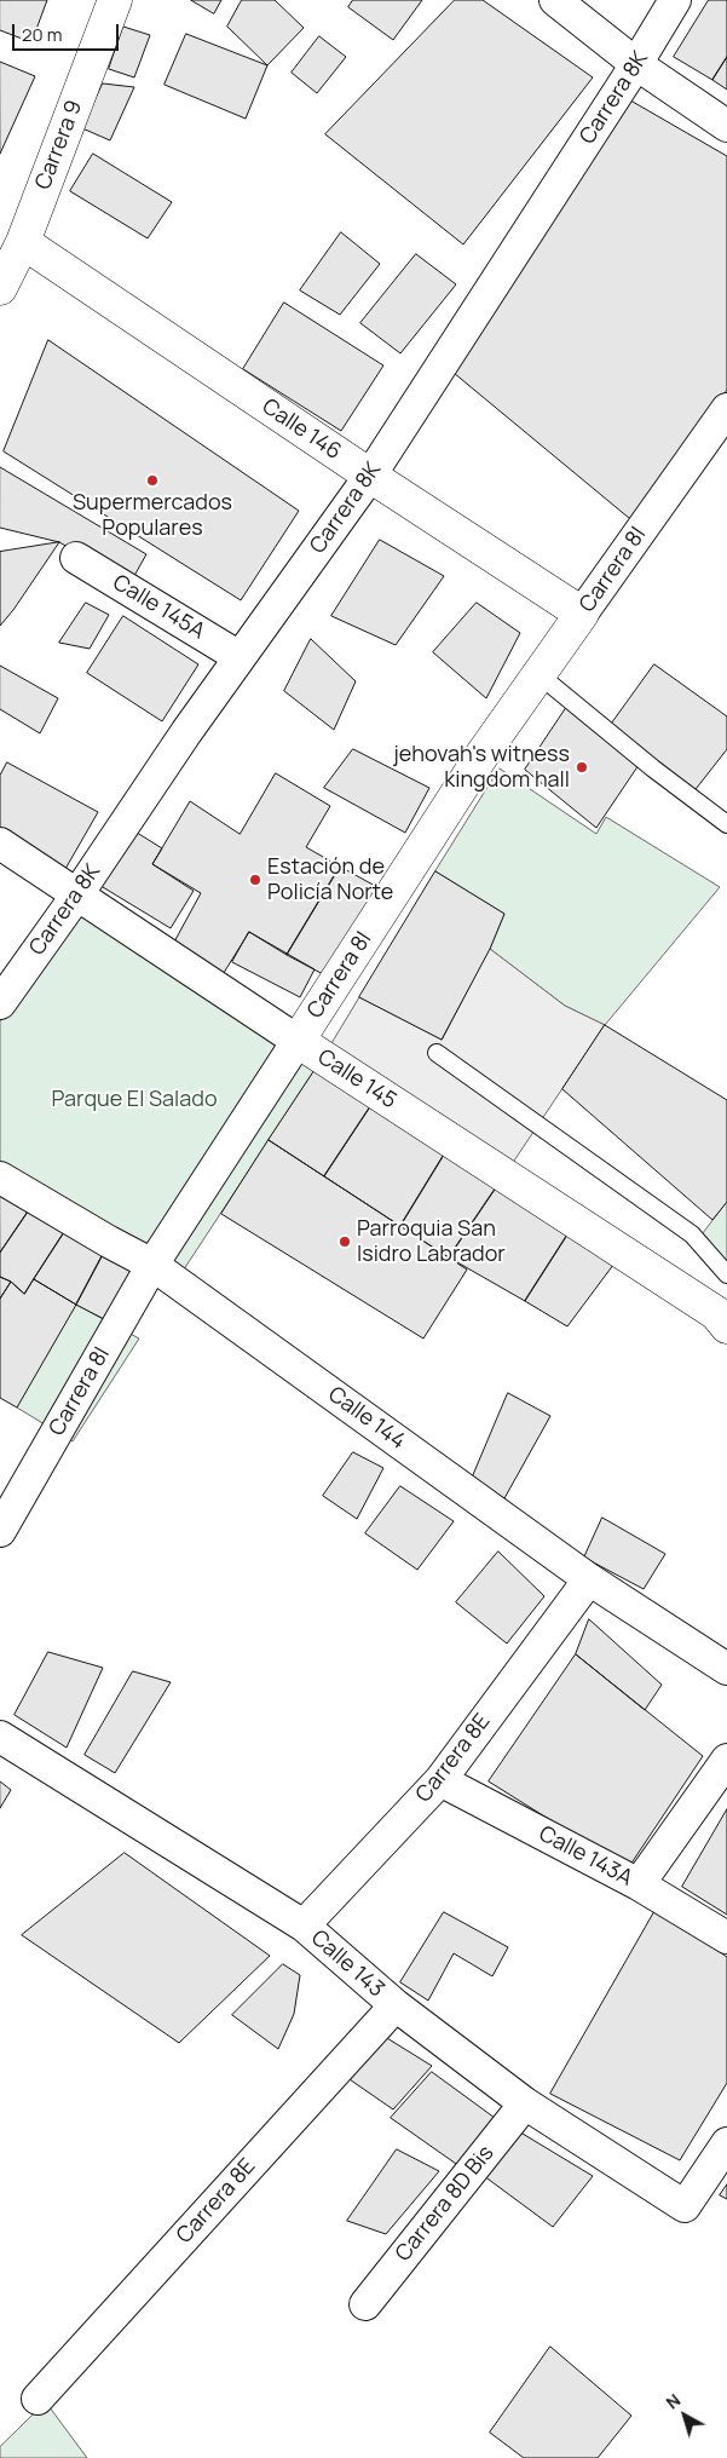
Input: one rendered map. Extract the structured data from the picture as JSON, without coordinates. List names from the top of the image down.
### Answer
{
  "streets": {
    "street": [
      "Carrera 8K",
      "Carrera 9",
      "Calle 146",
      "Carrera 8I",
      "Calle 145A",
      "Calle 145",
      "Calle 144",
      "Carrera 8E",
      "Calle 143A",
      "Calle 143",
      "Carrera 8D Bis"
    ]
  },
  "crossings": [
    ["Carrera 8K", "Calle 146"],
    ["Carrera 8K", "Calle 145A"],
    ["Carrera 8K", "Calle 145"],
    ["Carrera 9", "Calle 146"],
    ["Calle 146", "Carrera 8I"],
    ["Carrera 8I", "Calle 145"],
    ["Carrera 8I", "Calle 144"],
    ["Calle 144", "Carrera 8E"],
    ["Carrera 8E", "Calle 143A"],
    ["Carrera 8E", "Calle 143"],
    ["Calle 143", "Carrera 8D Bis"]
  ],
  "parks": ["Parque El Salado"],
  "places": [
    "Supermercados Populares",
    "jehovah's witness kingdom hall",
    "Estación de Policía Norte",
    "Parroquia San Isidro Labrador"
  ],
  "scale_bar": "20 m",
  "north": "top left"
}
